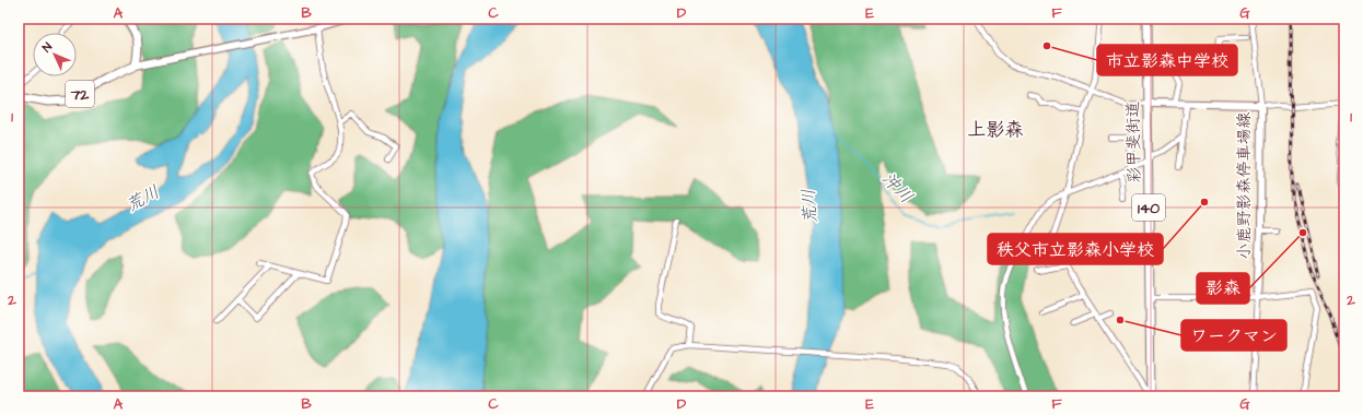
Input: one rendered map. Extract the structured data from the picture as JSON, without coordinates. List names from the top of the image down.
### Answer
{
  "streets": {
    "main road": [
      "72",
      "彩甲斐街道",
      "小鹿野影森停車場線",
      "140"
    ]
  },
  "crossings": [
    ["彩甲斐街道", "小鹿野影森停車場線"]
  ],
  "districts": ["上影森"],
  "water": ["沖川", "荒川"],
  "places": [
    "市立影森中学校",
    "秩父市立影森小学校",
    "影森",
    "ワークマン"
  ],
  "north": "top left",
  "grid": {
    "columns": [
      "A",
      "B",
      "C",
      "D",
      "E",
      "F",
      "G"
    ],
    "rows": ["1", "2"]
  }
}
